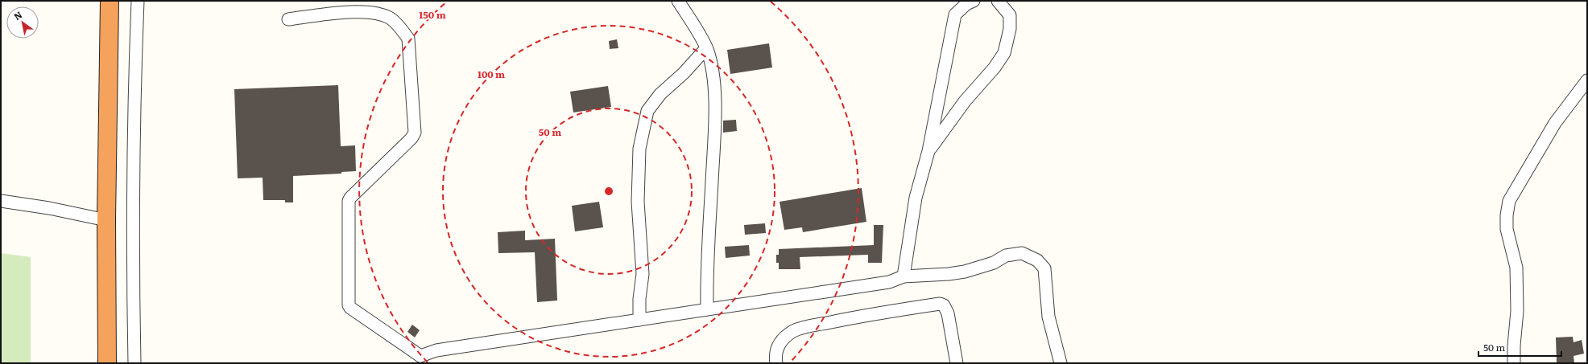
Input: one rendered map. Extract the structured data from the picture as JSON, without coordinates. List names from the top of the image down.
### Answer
{
  "scale_bar": "50 m",
  "north": "top left",
  "rings": ["150 m", "100 m", "50 m"]
}
